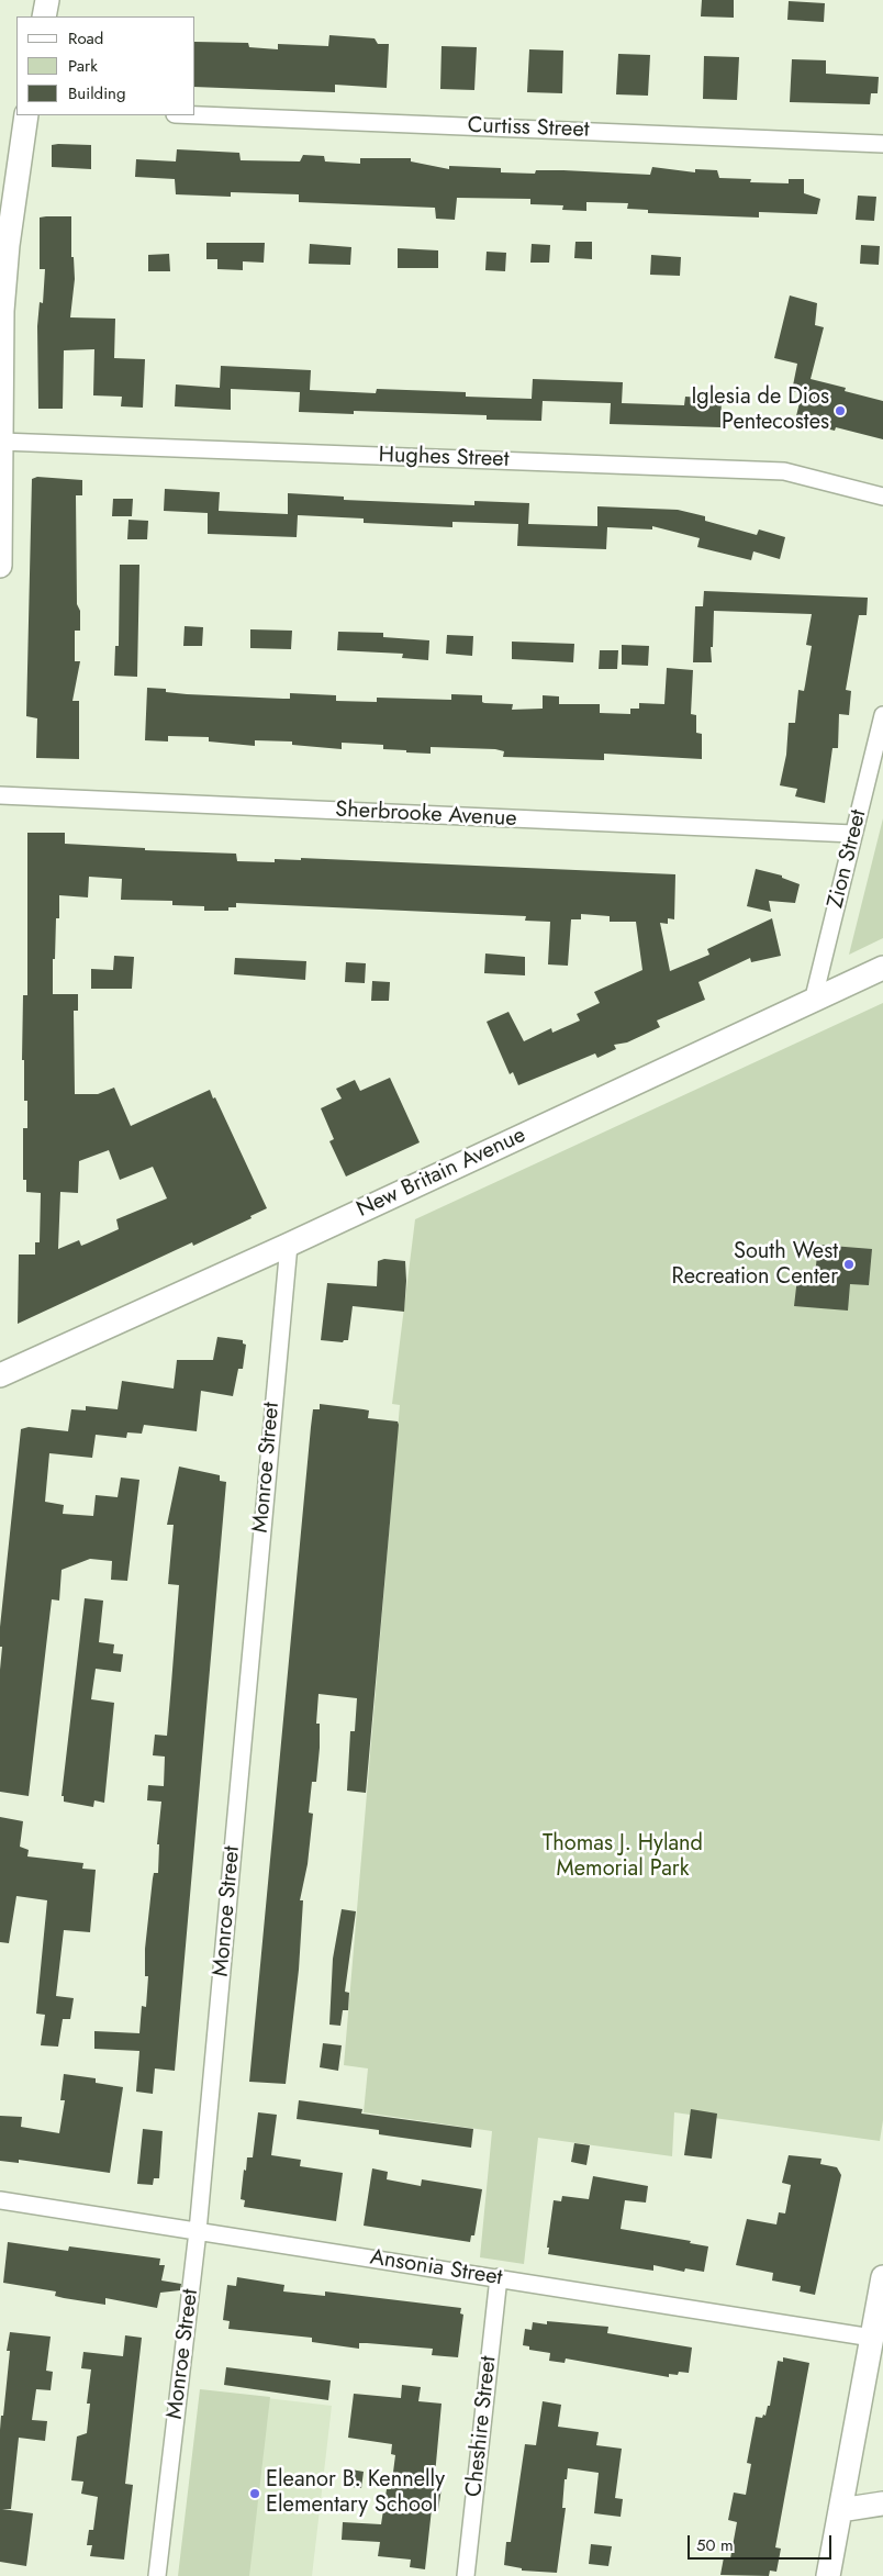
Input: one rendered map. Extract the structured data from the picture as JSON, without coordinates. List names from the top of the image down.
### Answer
{
  "streets": {
    "main road": ["New Britain Avenue"],
    "street": [
      "Curtiss Street",
      "Hughes Street",
      "Sherbrooke Avenue",
      "Zion Street",
      "Monroe Street",
      "Ansonia Street",
      "Cheshire Street"
    ]
  },
  "crossings": [
    ["Sherbrooke Avenue", "Zion Street"],
    ["Zion Street", "New Britain Avenue"],
    ["New Britain Avenue", "Monroe Street"],
    ["Monroe Street", "Ansonia Street"],
    ["Ansonia Street", "Cheshire Street"]
  ],
  "parks": ["Thomas J. Hyland Memorial Park"],
  "places": ["Iglesia de Dios Pentecostes", "South West Recreation Center", "Eleanor B. Kennelly Elementary School"],
  "legend": ["Road", "Park", "Building"],
  "scale_bar": "50 m"
}
